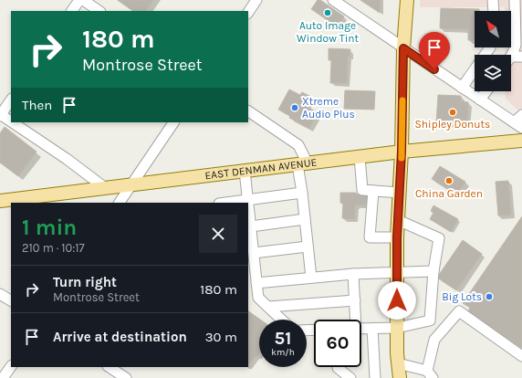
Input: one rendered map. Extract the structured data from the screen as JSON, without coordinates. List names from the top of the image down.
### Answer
{
  "streets": {
    "main road": ["EAST DENMAN AVENUE"]
  },
  "places": [
    "Auto Image Window Tint",
    "Xtreme Audio Plus",
    "Shipley Donuts",
    "China Garden",
    "Big Lots"
  ],
  "north": "top left",
  "page": {
    "turn": ["180 m", "Montrose Street"],
    "then": "Then",
    "heading": ["1 min", "210 m · 10:17"],
    "list": [
      {
        "name": "Turn right",
        "note": "Montrose Street",
        "value": "180 m"
      },
      {
        "name": "Arrive at destination",
        "value": "30 m"
      }
    ],
    "speed": "51 km/h",
    "limit": "60"
  }
}
